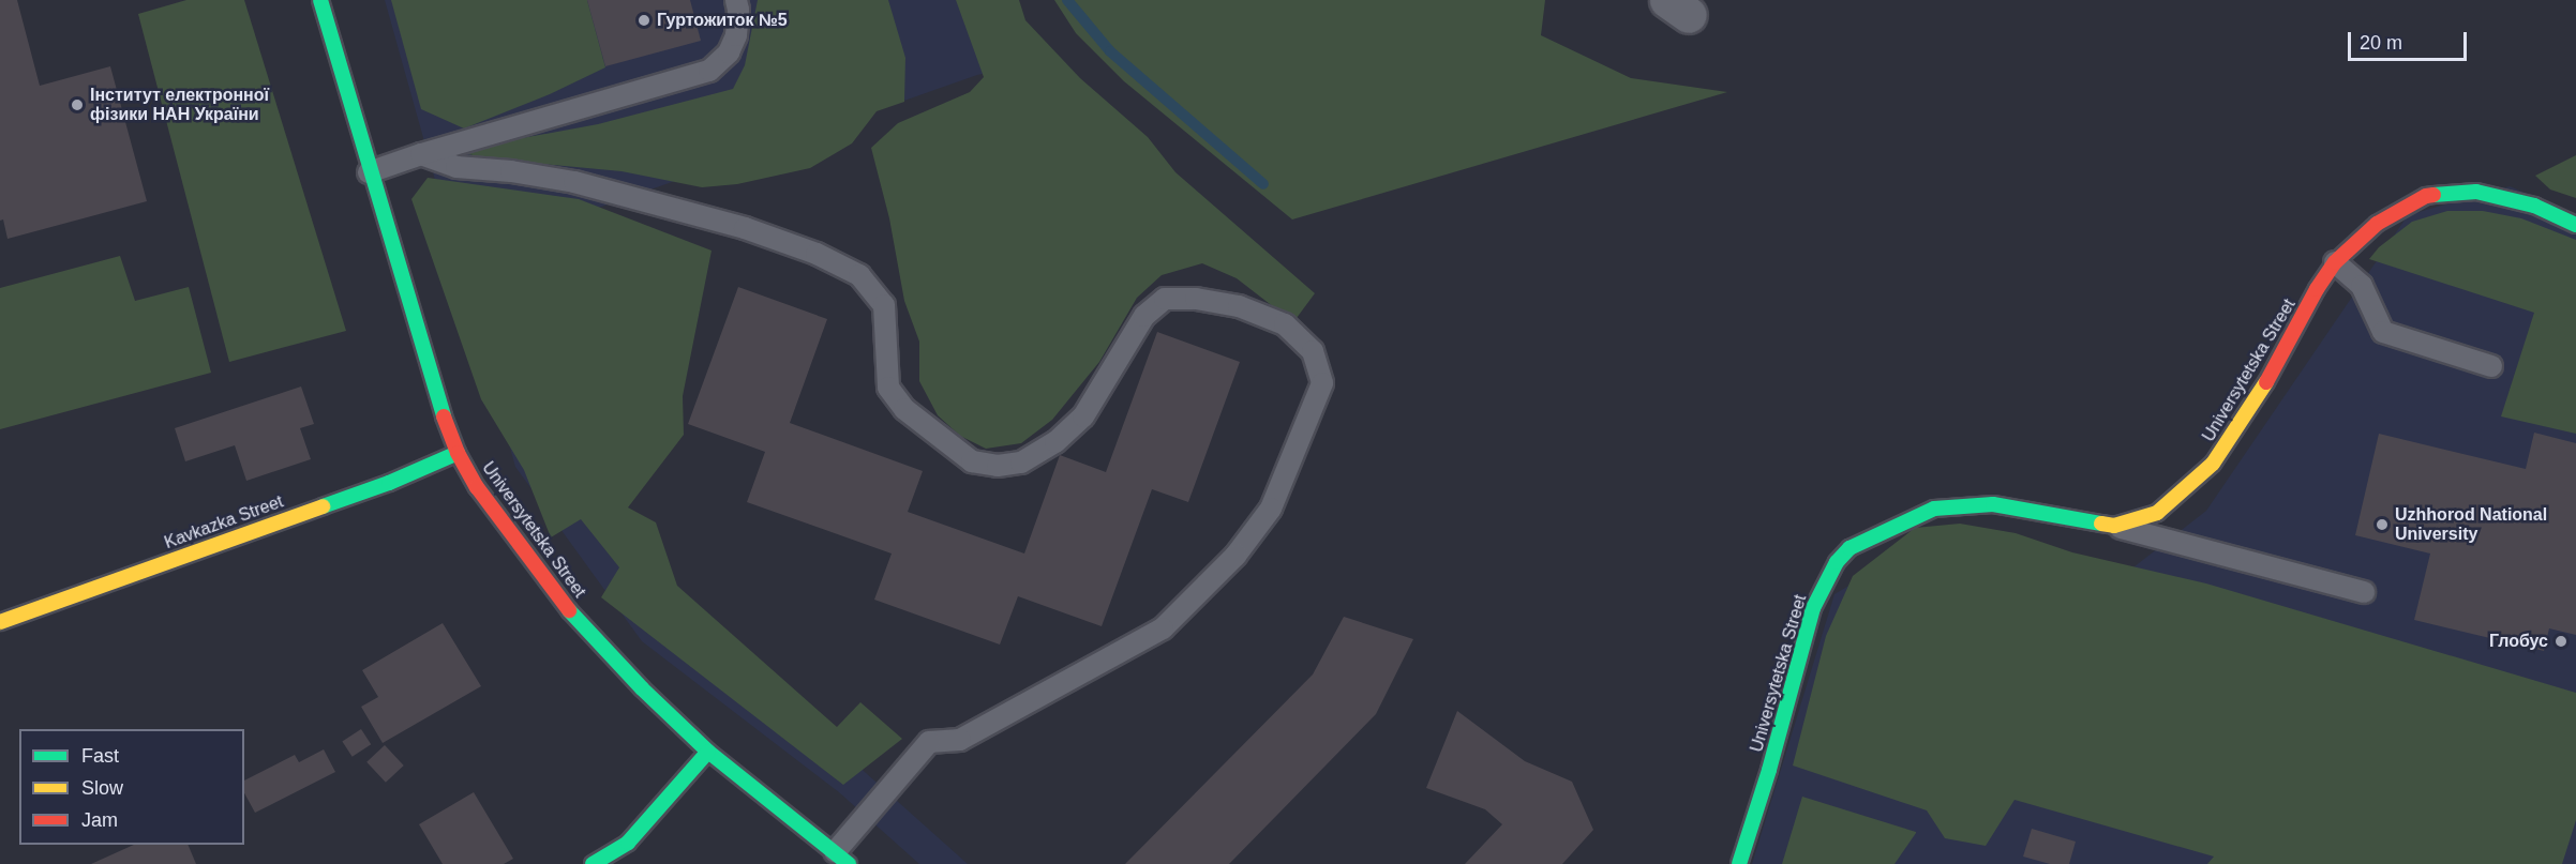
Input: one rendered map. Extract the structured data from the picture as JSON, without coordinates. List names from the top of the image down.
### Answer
{
  "streets": {
    "street": ["Universytetska Street", "Kavkazka Street"]
  },
  "crossings": [
    ["Universytetska Street", "Kavkazka Street"]
  ],
  "places": [
    "Гуртожиток №5",
    "Інститут електронної фізики НАН України",
    "Uzhhorod National University",
    "Глобус"
  ],
  "legend": ["Fast", "Slow", "Jam"],
  "scale_bar": "20 m"
}
